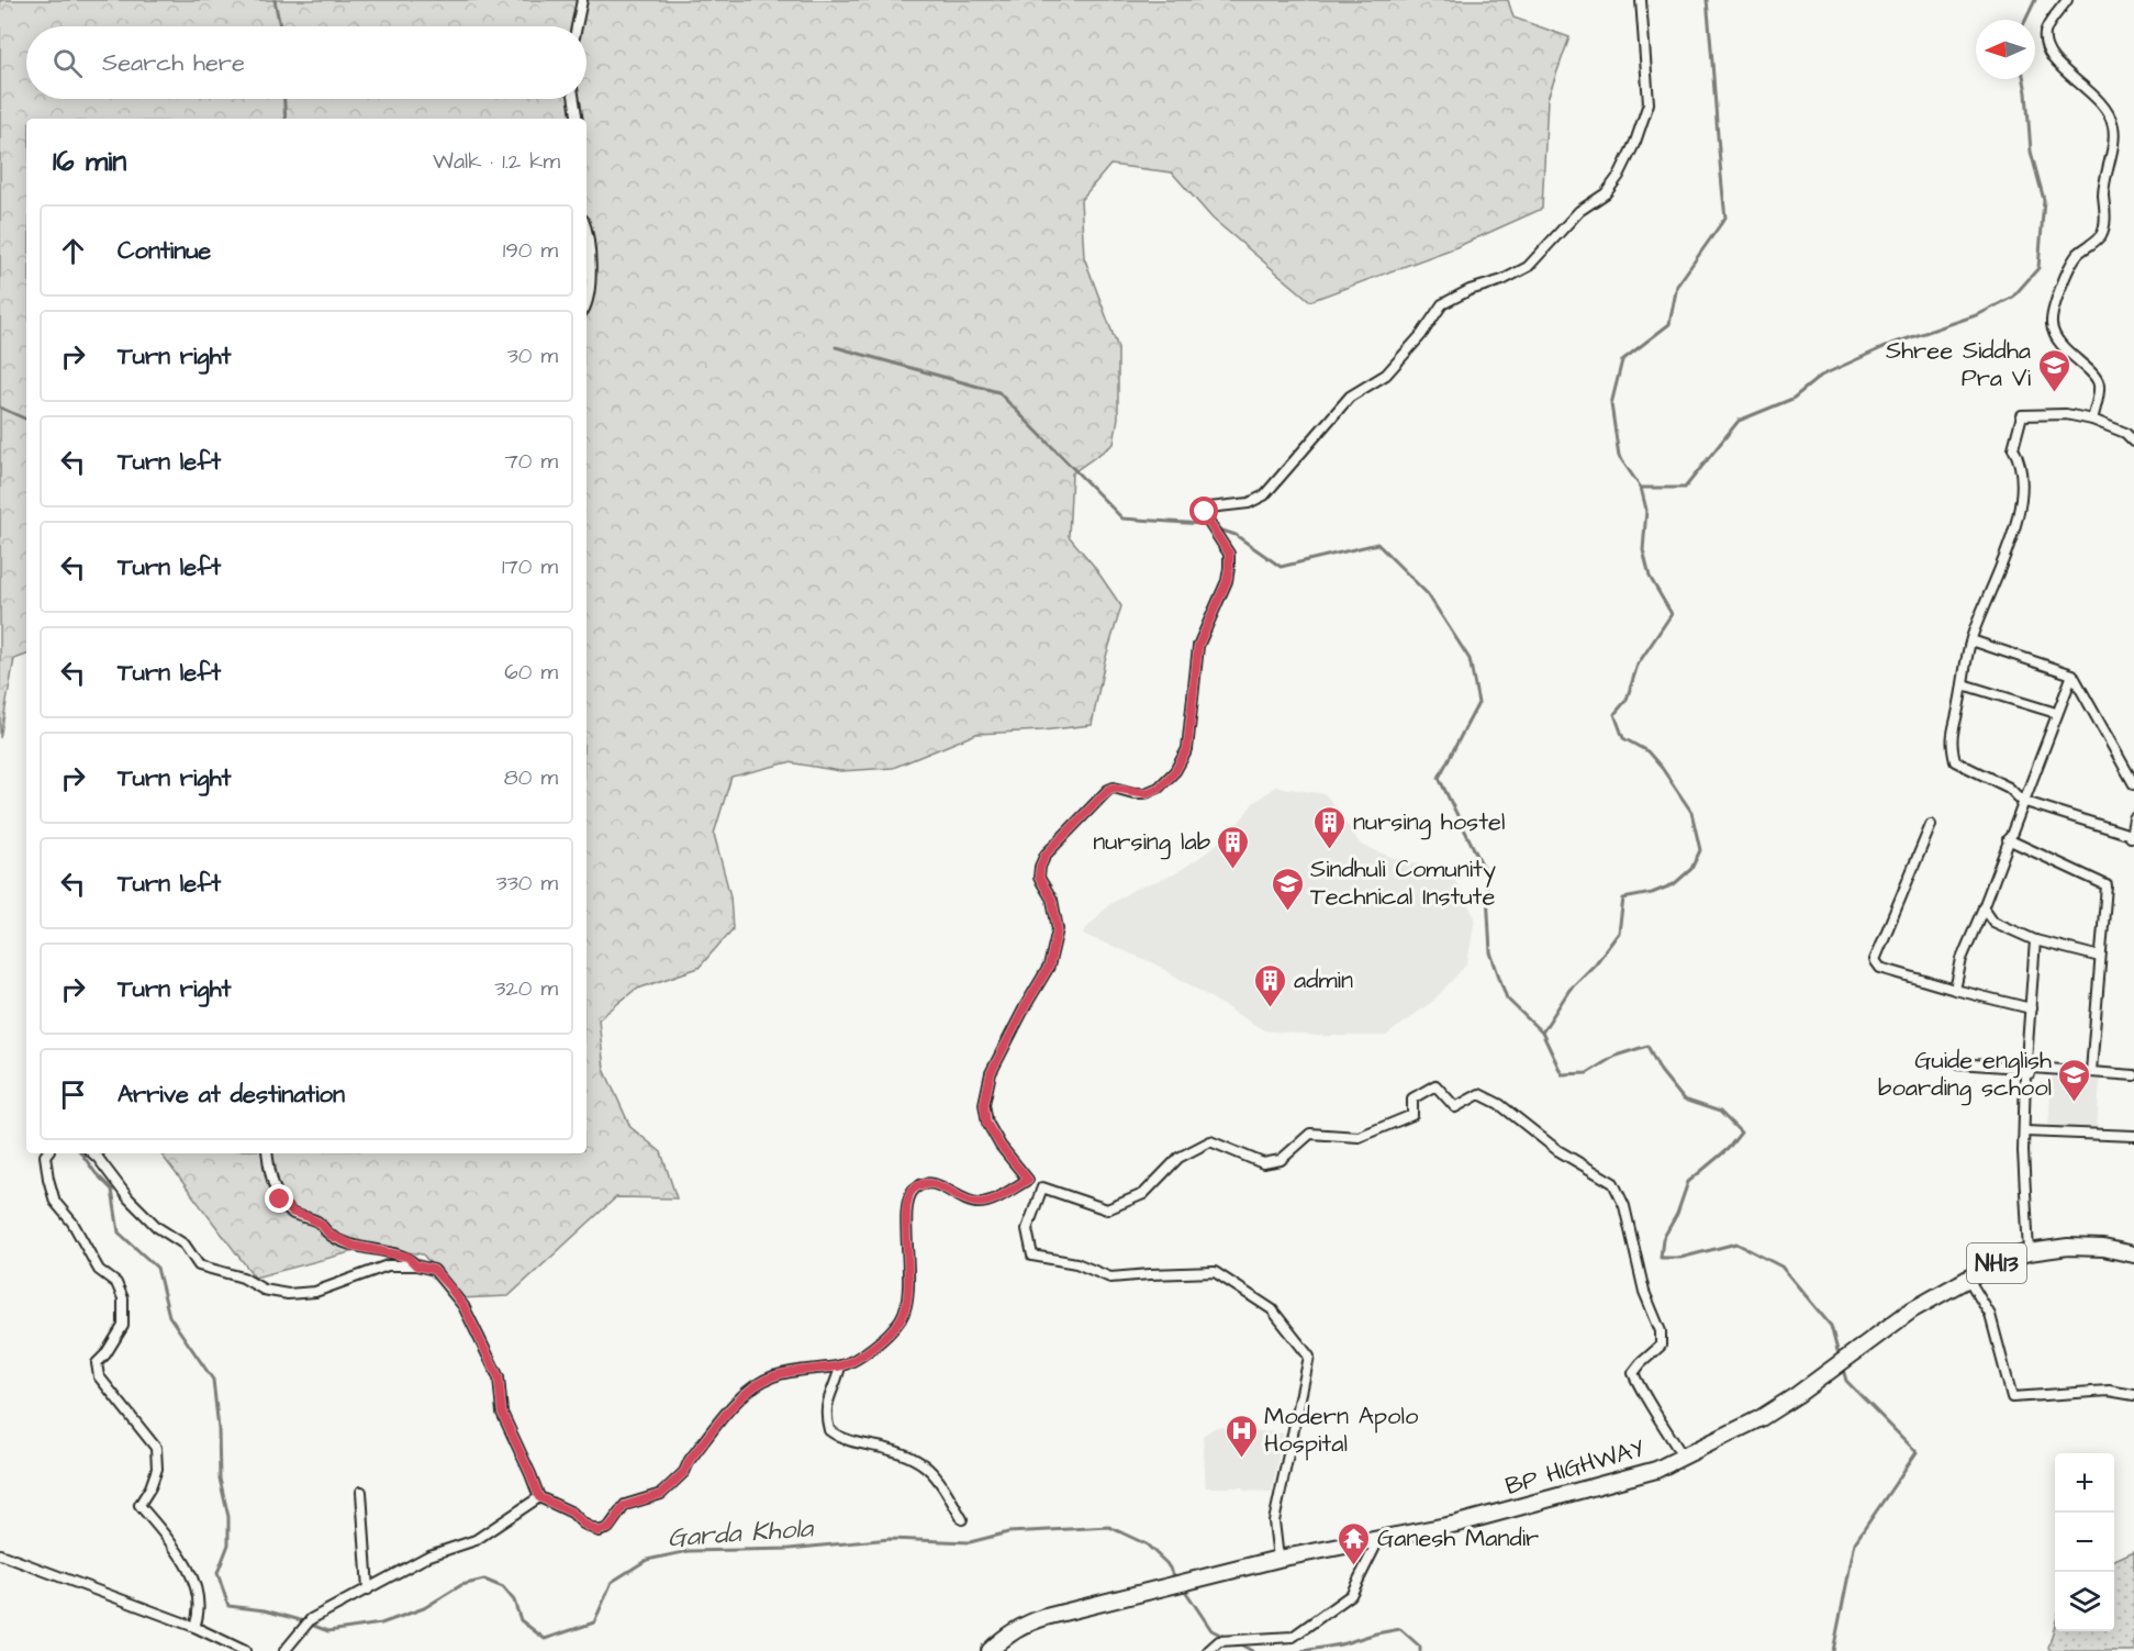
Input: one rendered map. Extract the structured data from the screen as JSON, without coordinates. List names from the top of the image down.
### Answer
{
  "streets": {
    "highway": ["NH13", "BP HIGHWAY"]
  },
  "water": ["Garda Khola"],
  "places": {
    "school or university": ["Shree Siddha Pra Vi", "Sindhuli Comunity Technical Instute", "Guide english boarding school"],
    "building": ["nursing hostel", "nursing lab", "admin"],
    "hospital": ["Modern Apolo Hospital"],
    "temple": ["Ganesh Mandir"]
  },
  "north": "left",
  "page": {
    "search": "Search here",
    "heading": ["16 min", "Walk · 1.2 km"],
    "list": [
      ["Continue", "190 m"],
      ["Turn right", "30 m"],
      ["Turn left", "70 m"],
      ["Turn left", "170 m"],
      ["Turn left", "60 m"],
      ["Turn right", "80 m"],
      ["Turn left", "330 m"],
      ["Turn right", "320 m"],
      "Arrive at destination"
    ],
    "map_buttons": ["+", "−"]
  }
}
